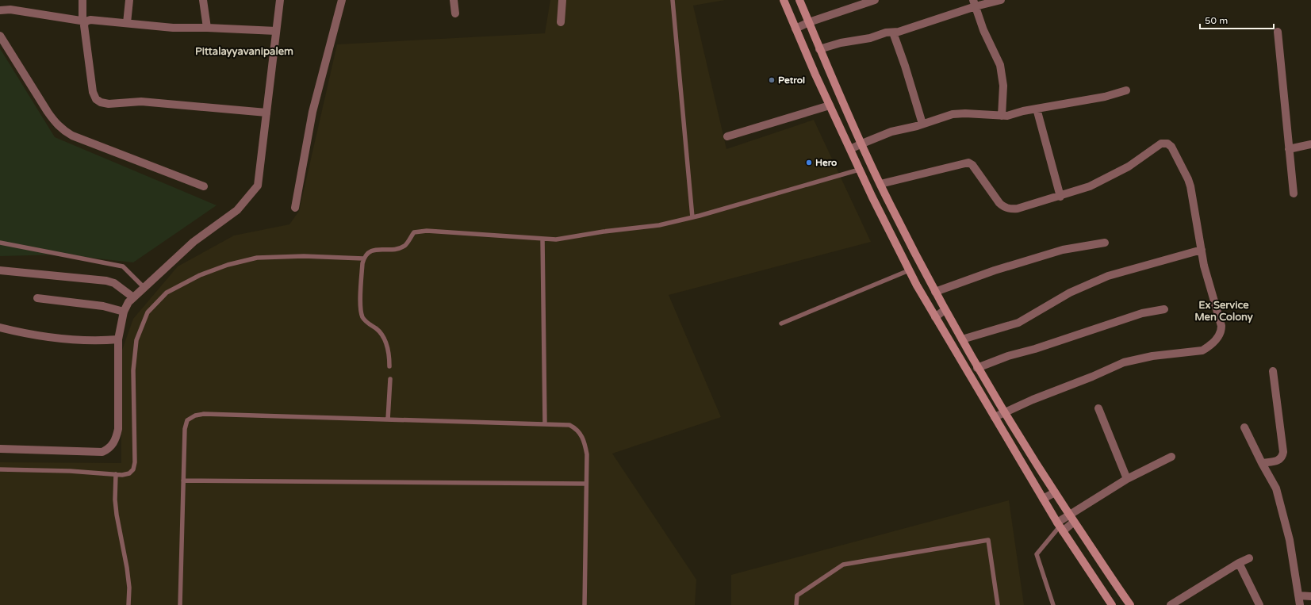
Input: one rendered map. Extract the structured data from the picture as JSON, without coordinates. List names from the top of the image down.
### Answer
{
  "districts": ["Pittalayyavanipalem", "Ex Service Men Colony"],
  "places": ["Petrol", "Hero"],
  "scale_bar": "50 m"
}
